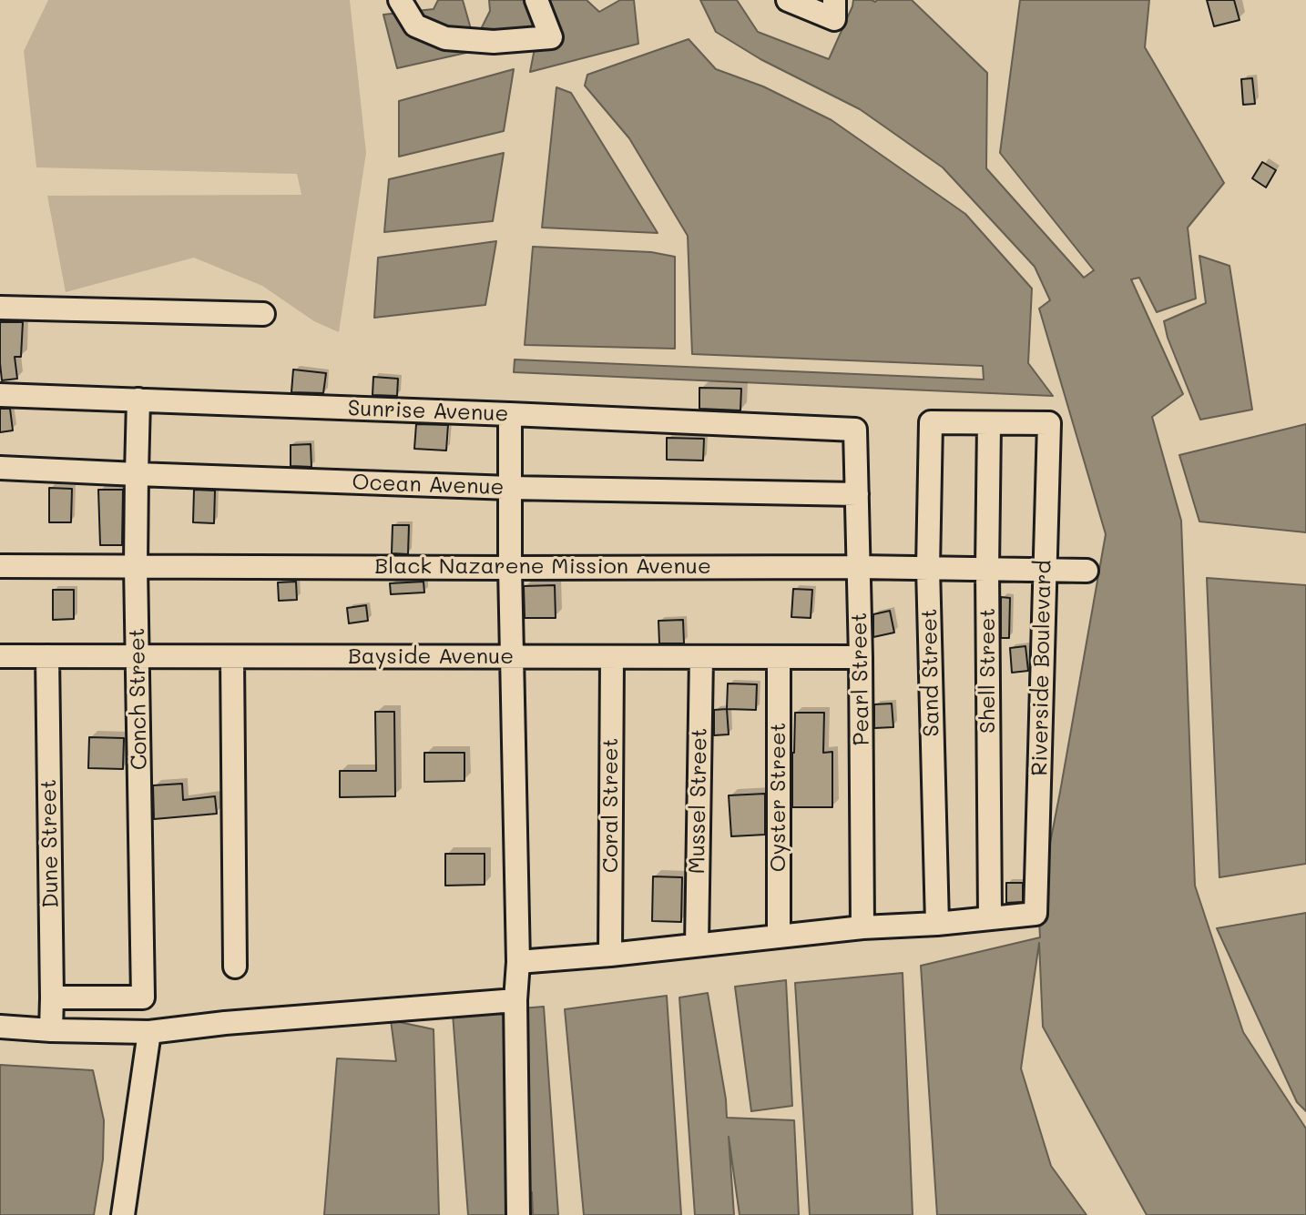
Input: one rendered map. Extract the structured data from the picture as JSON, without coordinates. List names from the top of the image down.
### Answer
{
  "streets": {
    "street": [
      "Sunrise Avenue",
      "Ocean Avenue",
      "Black Nazarene Mission Avenue",
      "Bayside Avenue",
      "Riverside Boulevard",
      "Shell Street",
      "Sand Street",
      "Pearl Street",
      "Conch Street",
      "Oyster Street",
      "Mussel Street",
      "Coral Street",
      "Dune Street"
    ]
  },
  "crossings": [
    ["Sunrise Avenue", "Pearl Street"],
    ["Sunrise Avenue", "Conch Street"],
    ["Ocean Avenue", "Pearl Street"],
    ["Ocean Avenue", "Conch Street"],
    ["Black Nazarene Mission Avenue", "Riverside Boulevard"],
    ["Black Nazarene Mission Avenue", "Shell Street"],
    ["Black Nazarene Mission Avenue", "Sand Street"],
    ["Black Nazarene Mission Avenue", "Pearl Street"],
    ["Black Nazarene Mission Avenue", "Conch Street"],
    ["Bayside Avenue", "Pearl Street"],
    ["Bayside Avenue", "Conch Street"],
    ["Bayside Avenue", "Oyster Street"],
    ["Bayside Avenue", "Mussel Street"],
    ["Bayside Avenue", "Coral Street"],
    ["Bayside Avenue", "Dune Street"],
    ["Riverside Boulevard", "Shell Street"],
    ["Riverside Boulevard", "Sand Street"],
    ["Shell Street", "Sand Street"],
    ["Conch Street", "Dune Street"]
  ]
}
